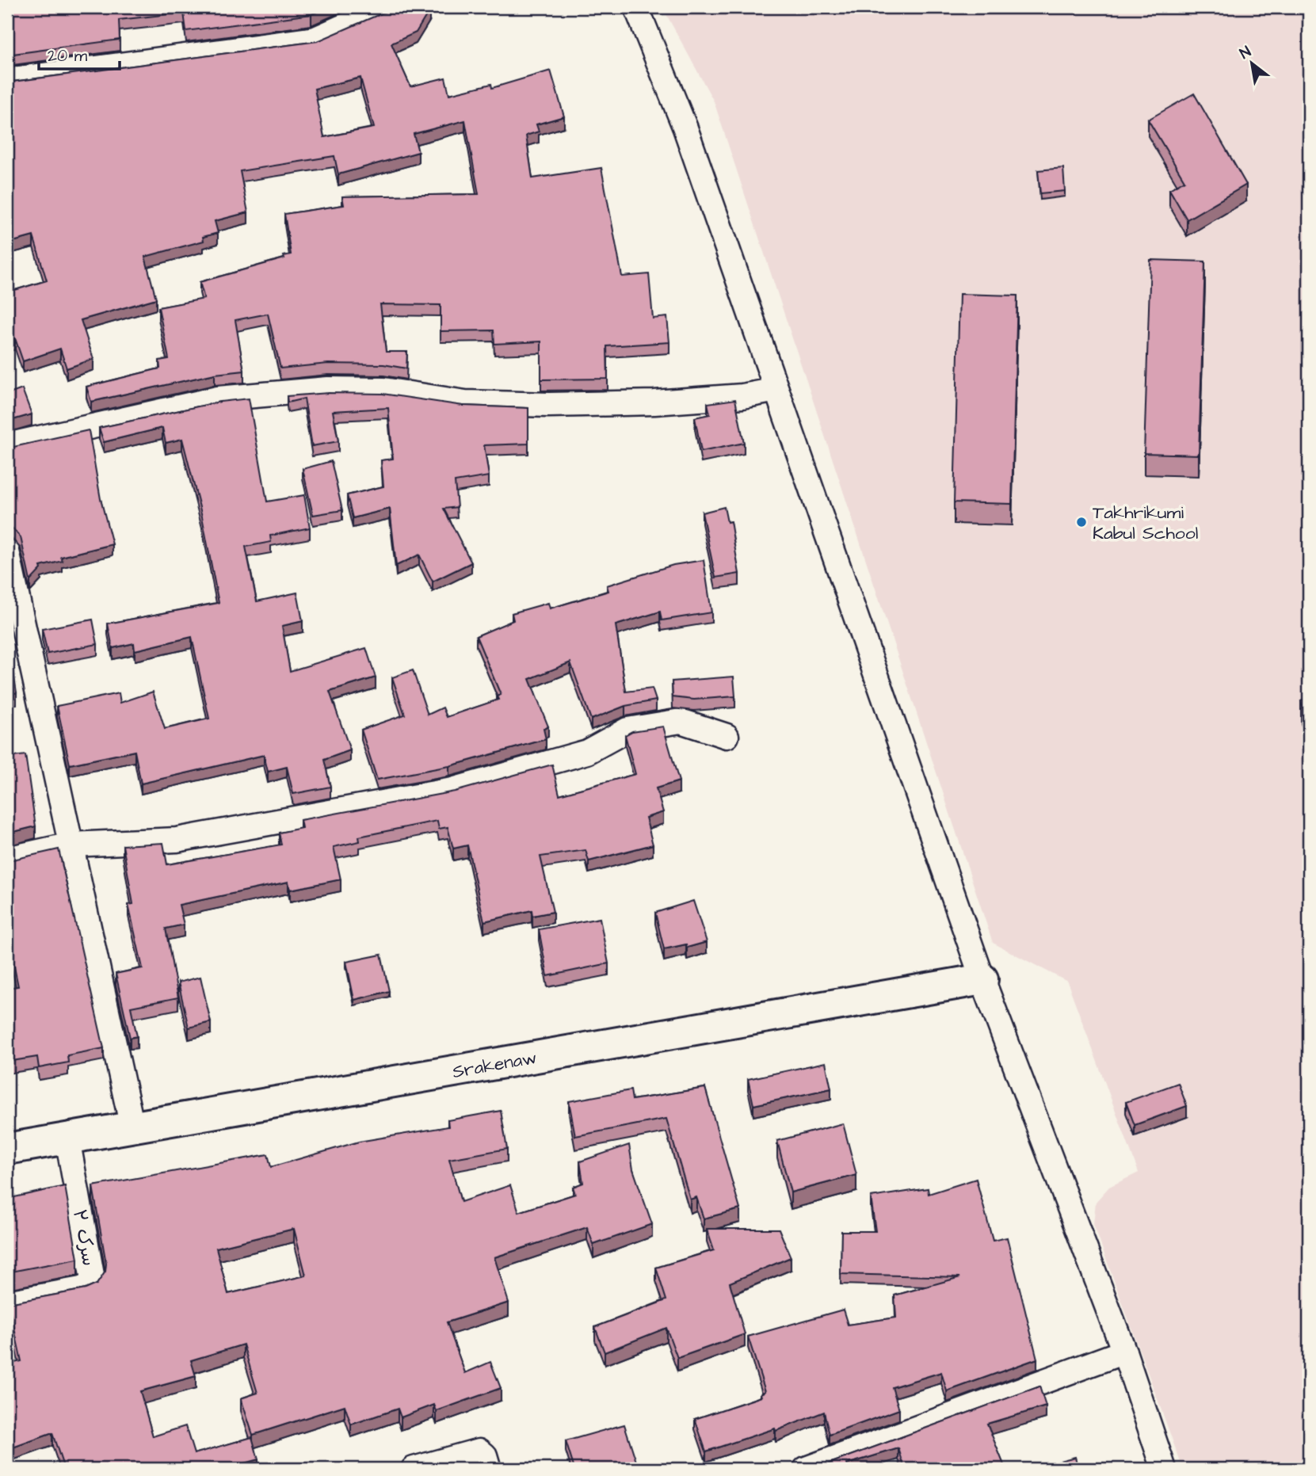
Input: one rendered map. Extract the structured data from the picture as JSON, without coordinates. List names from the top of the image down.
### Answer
{
  "streets": {
    "main road": ["Srakenaw"],
    "street": ["سرک ۲"]
  },
  "crossings": [
    ["Srakenaw", "سرک ۲"]
  ],
  "places": ["Takhrikumi Kabul School"],
  "scale_bar": "20 m",
  "north": "top left"
}
